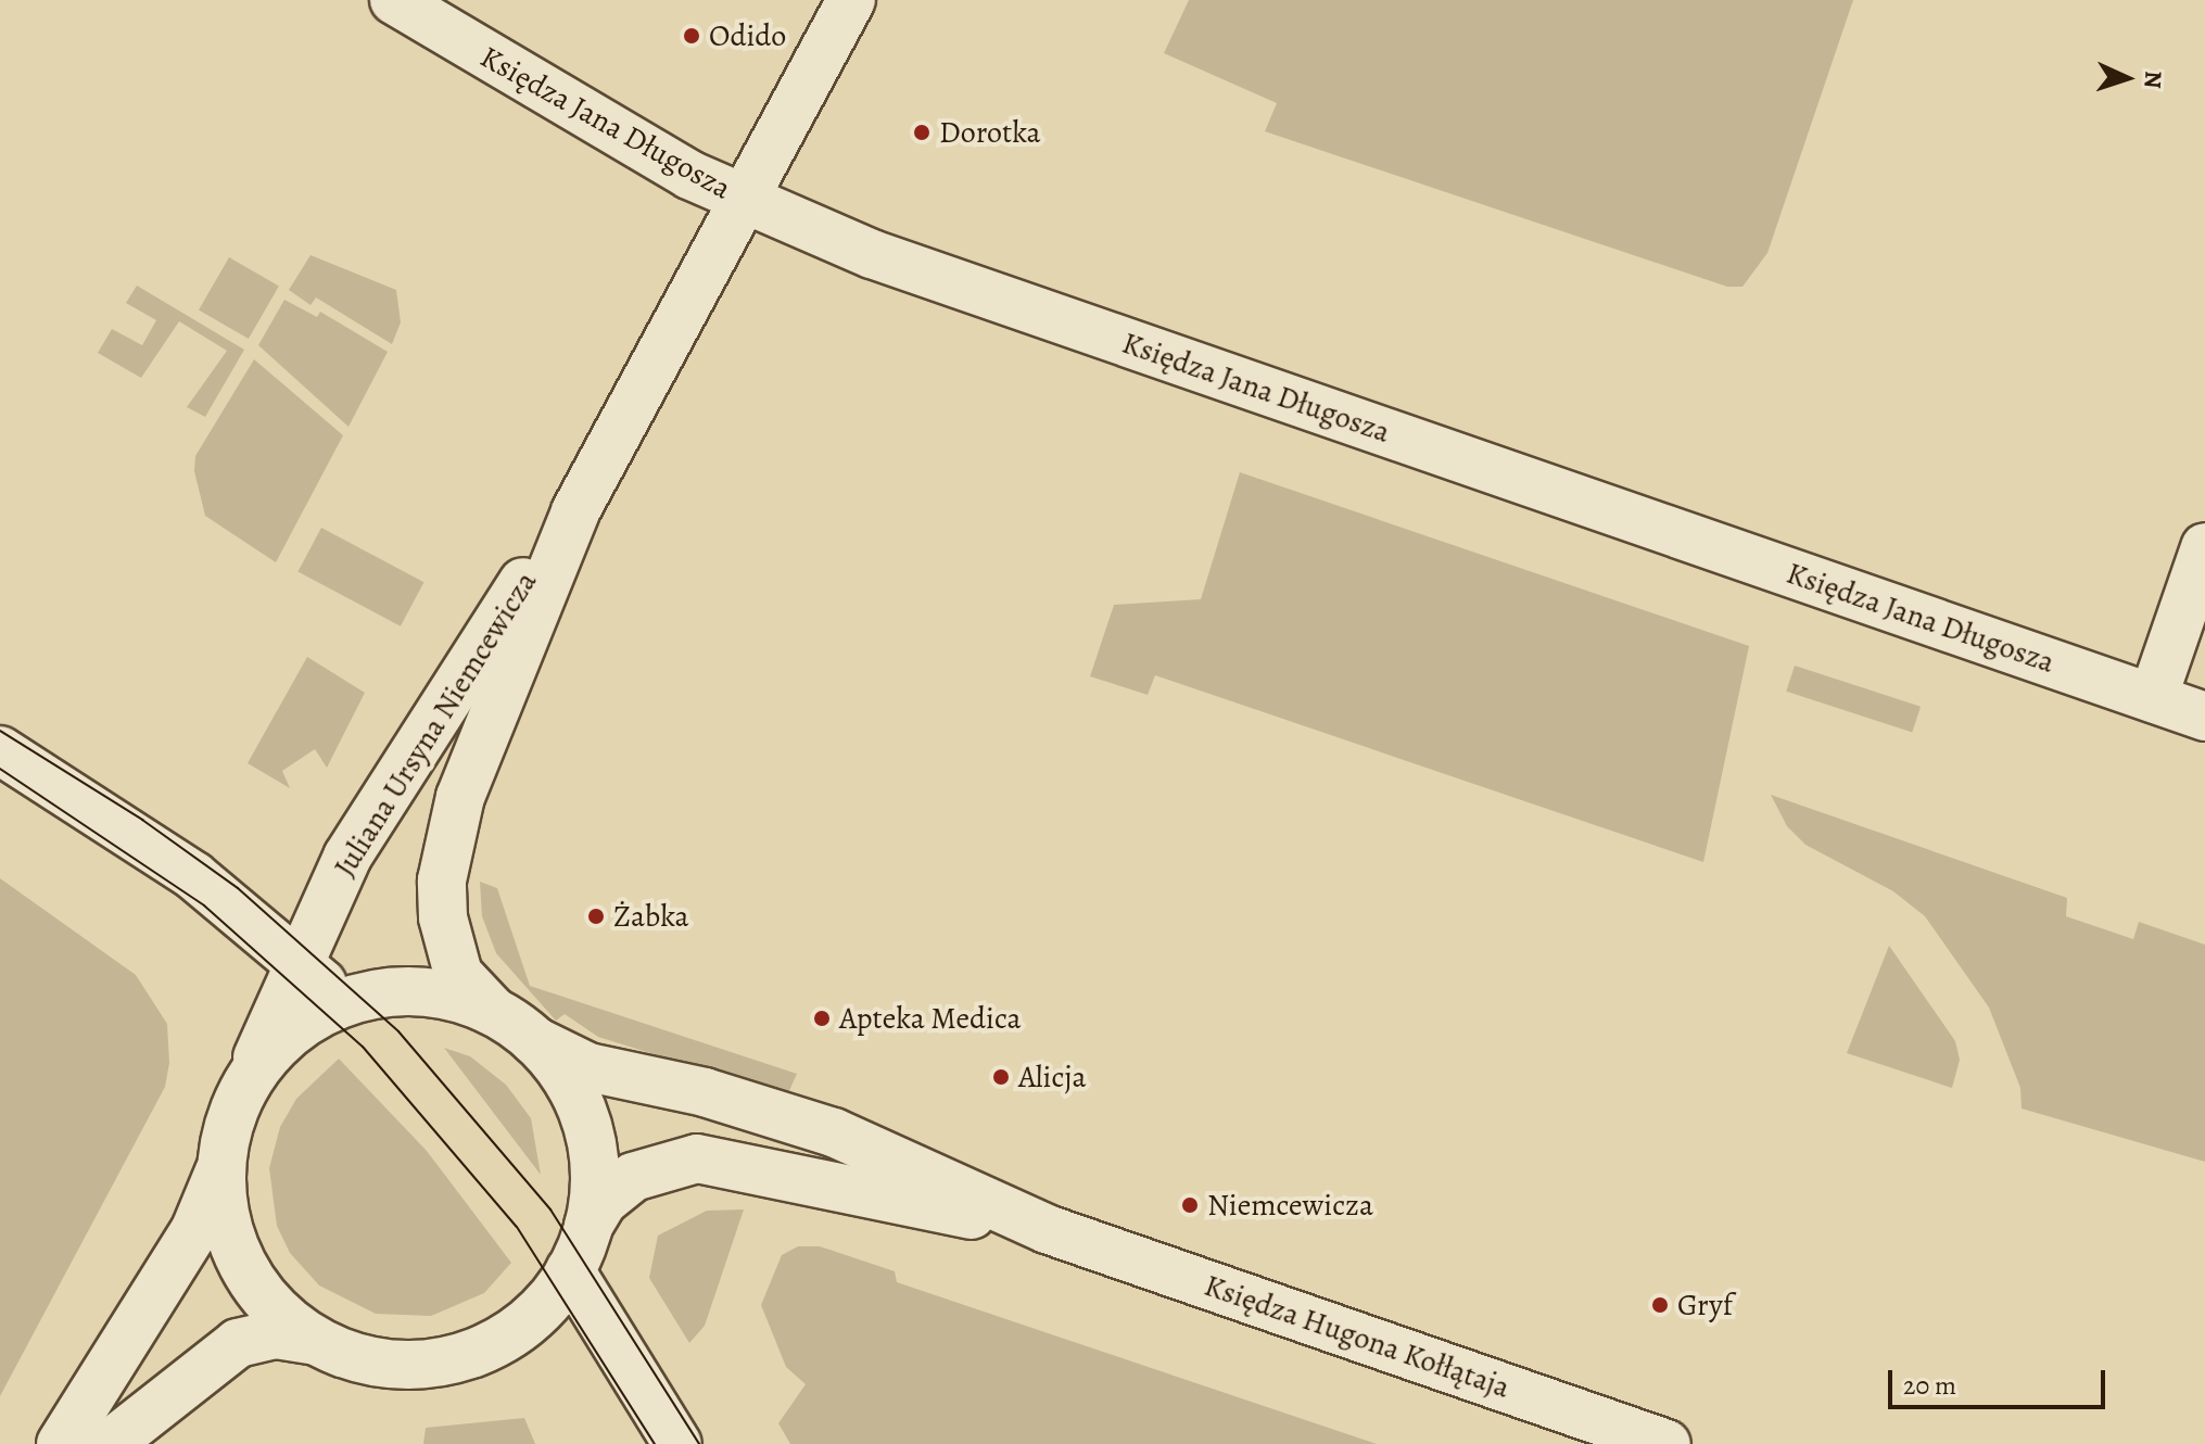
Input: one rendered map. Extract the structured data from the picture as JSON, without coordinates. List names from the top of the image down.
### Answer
{
  "streets": {
    "street": ["Księdza Jana Długosza", "Juliana Ursyna Niemcewicza", "Księdza Hugona Kołłątaja"]
  },
  "crossings": [
    ["Księdza Jana Długosza", "Juliana Ursyna Niemcewicza"],
    ["Juliana Ursyna Niemcewicza", "Księdza Hugona Kołłątaja"]
  ],
  "places": [
    "Odido",
    "Dorotka",
    "Żabka",
    "Apteka Medica",
    "Alicja",
    "Niemcewicza",
    "Gryf"
  ],
  "scale_bar": "20 m",
  "north": "right"
}
